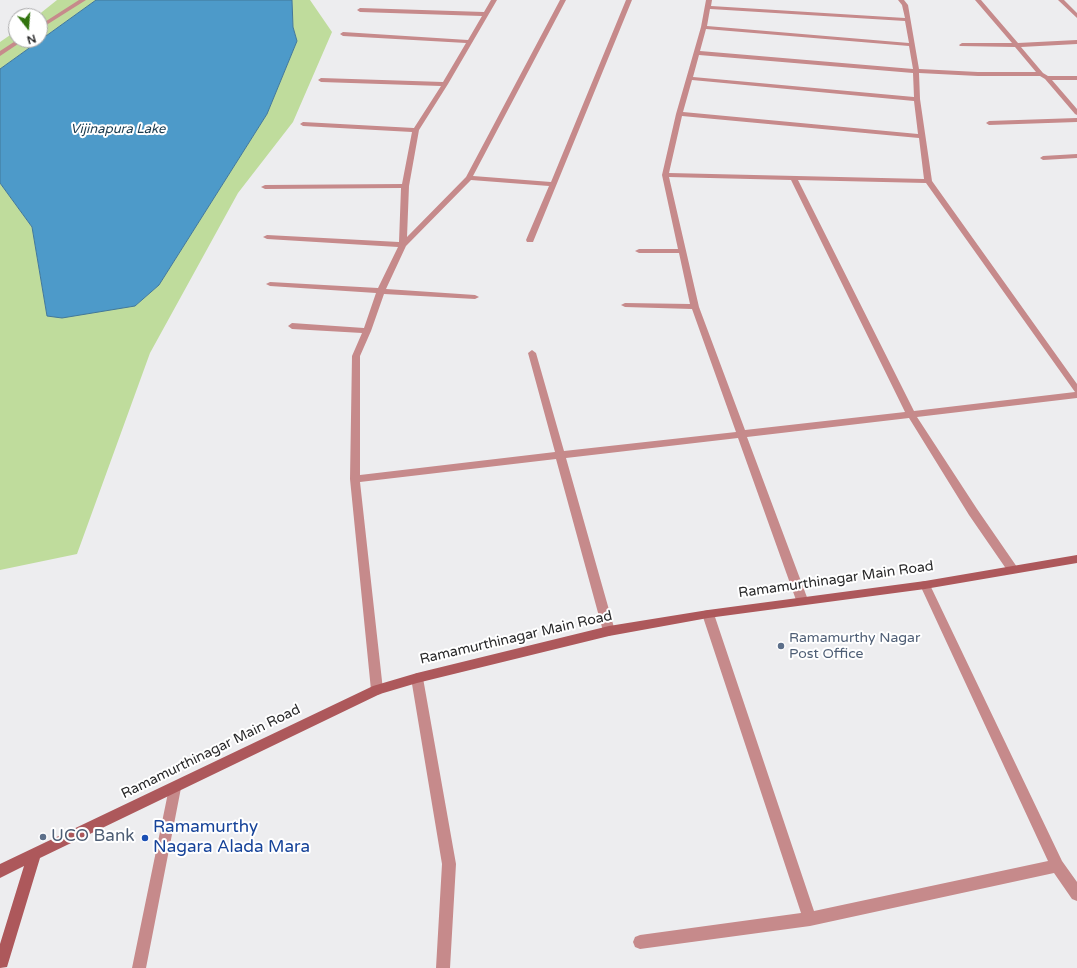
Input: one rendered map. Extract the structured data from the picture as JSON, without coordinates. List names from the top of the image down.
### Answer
{
  "streets": {
    "main road": ["Ramamurthinagar Main Road"]
  },
  "water": ["Vijinapura Lake"],
  "places": ["Ramamurthy Nagar Post Office", "UCO Bank", "Ramamurthy Nagara Alada Mara"],
  "north": "bottom"
}
